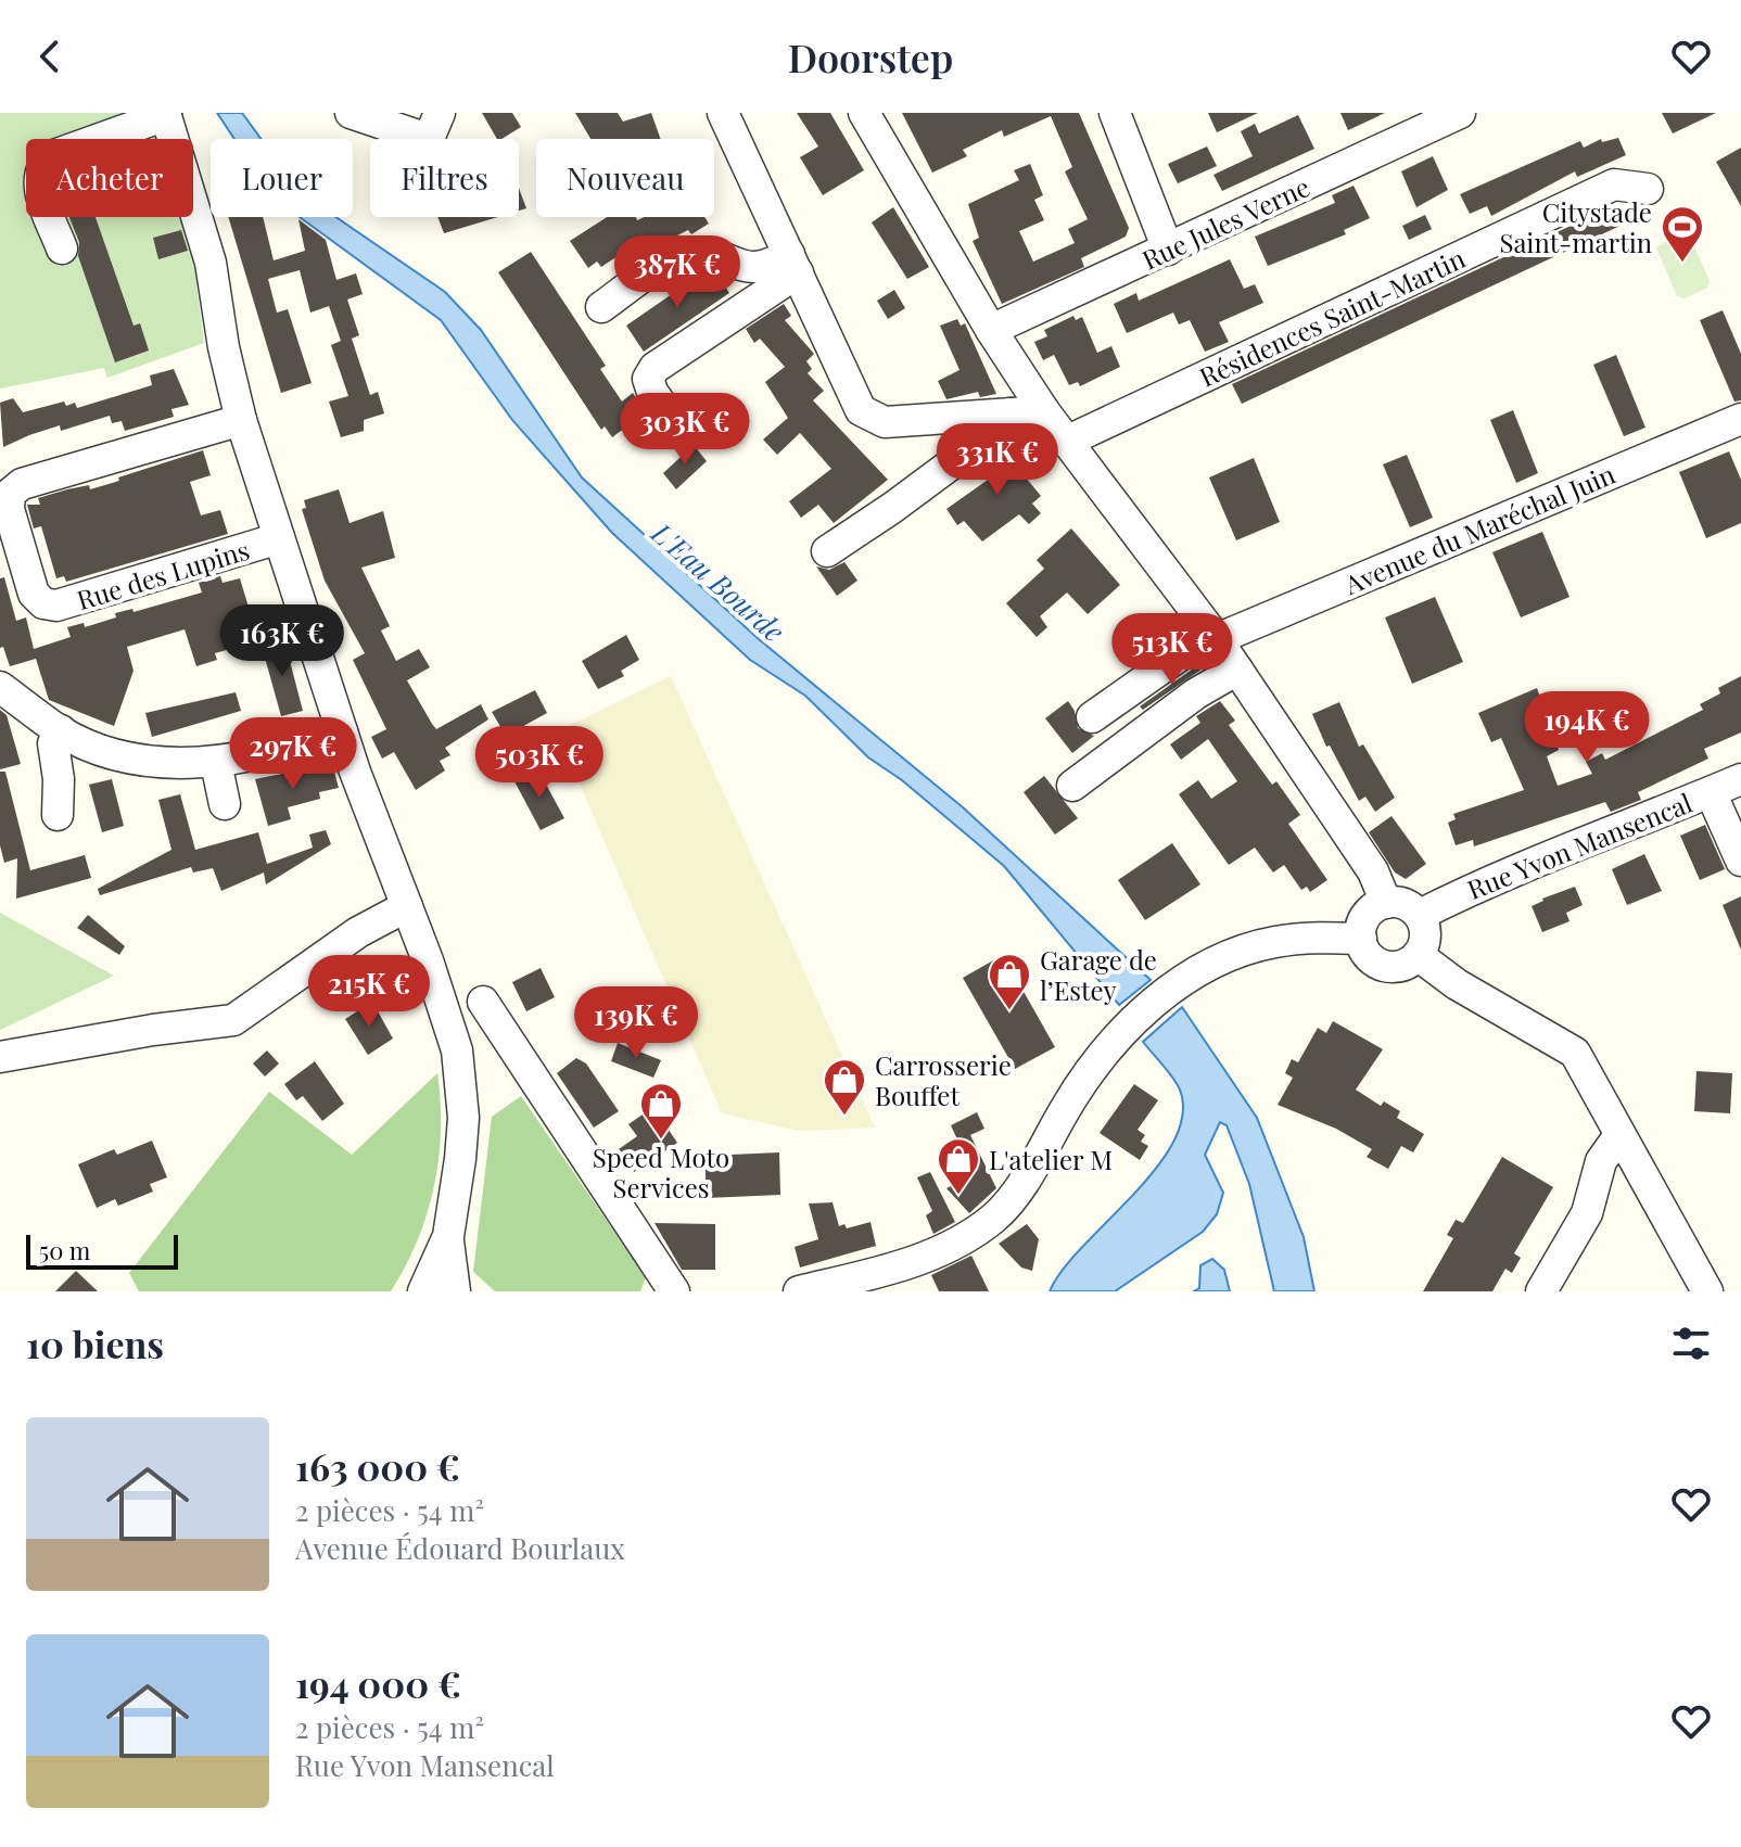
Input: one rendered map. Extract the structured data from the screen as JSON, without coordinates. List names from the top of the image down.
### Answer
{
  "streets": {
    "street": [
      "Rue Jules Verne",
      "Résidences Saint-Martin",
      "Avenue du Maréchal Juin",
      "Rue des Lupins",
      "Rue Yvon Mansencal"
    ]
  },
  "water": ["L'Eau Bourde"],
  "places": {
    "sports": ["Citystade Saint-martin"],
    "shop": [
      "Garage de l’Estey",
      "Carrosserie Bouffet",
      "Speed Moto Services",
      "L'atelier M"
    ]
  },
  "scale_bar": "50 m",
  "page": {
    "header": "Doorstep",
    "chip": [
      "Acheter",
      "Louer",
      "Filtres",
      "Nouveau"
    ],
    "price": [
      "387K €",
      "303K €",
      "331K €",
      "163K €",
      "513K €",
      "194K €",
      "297K €",
      "503K €",
      "215K €",
      "139K €"
    ],
    "scale": "50 m",
    "heading": "10 biens",
    "list": [
      {
        "name": "163 000 €",
        "note": "2 pièces · 54 m² · Avenue Édouard Bourlaux"
      },
      {
        "name": "194 000 €",
        "note": "2 pièces · 54 m² · Rue Yvon Mansencal"
      }
    ]
  }
}
